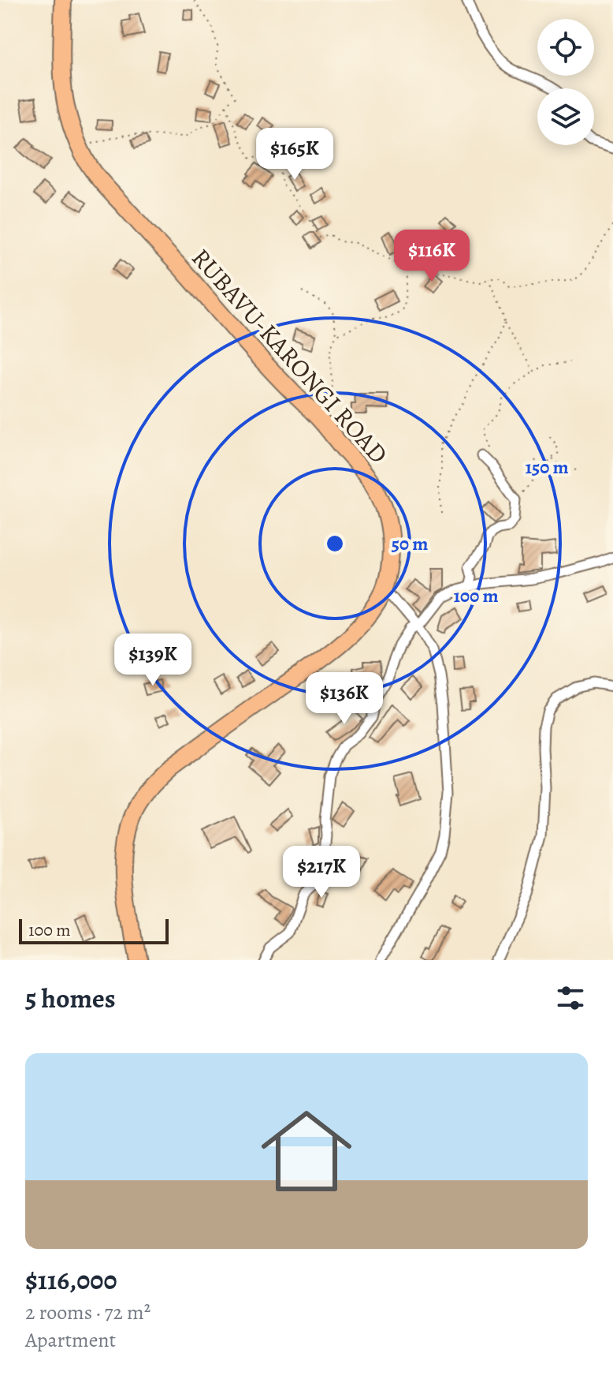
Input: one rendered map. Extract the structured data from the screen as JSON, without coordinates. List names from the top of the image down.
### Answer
{
  "streets": {
    "highway": ["RUBAVU-KARONGI ROAD"]
  },
  "scale_bar": "100 m",
  "page": {
    "price": [
      "$165K",
      "$116K",
      "$139K",
      "$136K",
      "$217K"
    ],
    "scale": "100 m",
    "heading": "5 homes",
    "list": [
      {
        "name": "$116,000",
        "note": "2 rooms · 72 m² · Apartment"
      }
    ]
  },
  "rings": ["150 m", "50 m", "100 m"]
}
